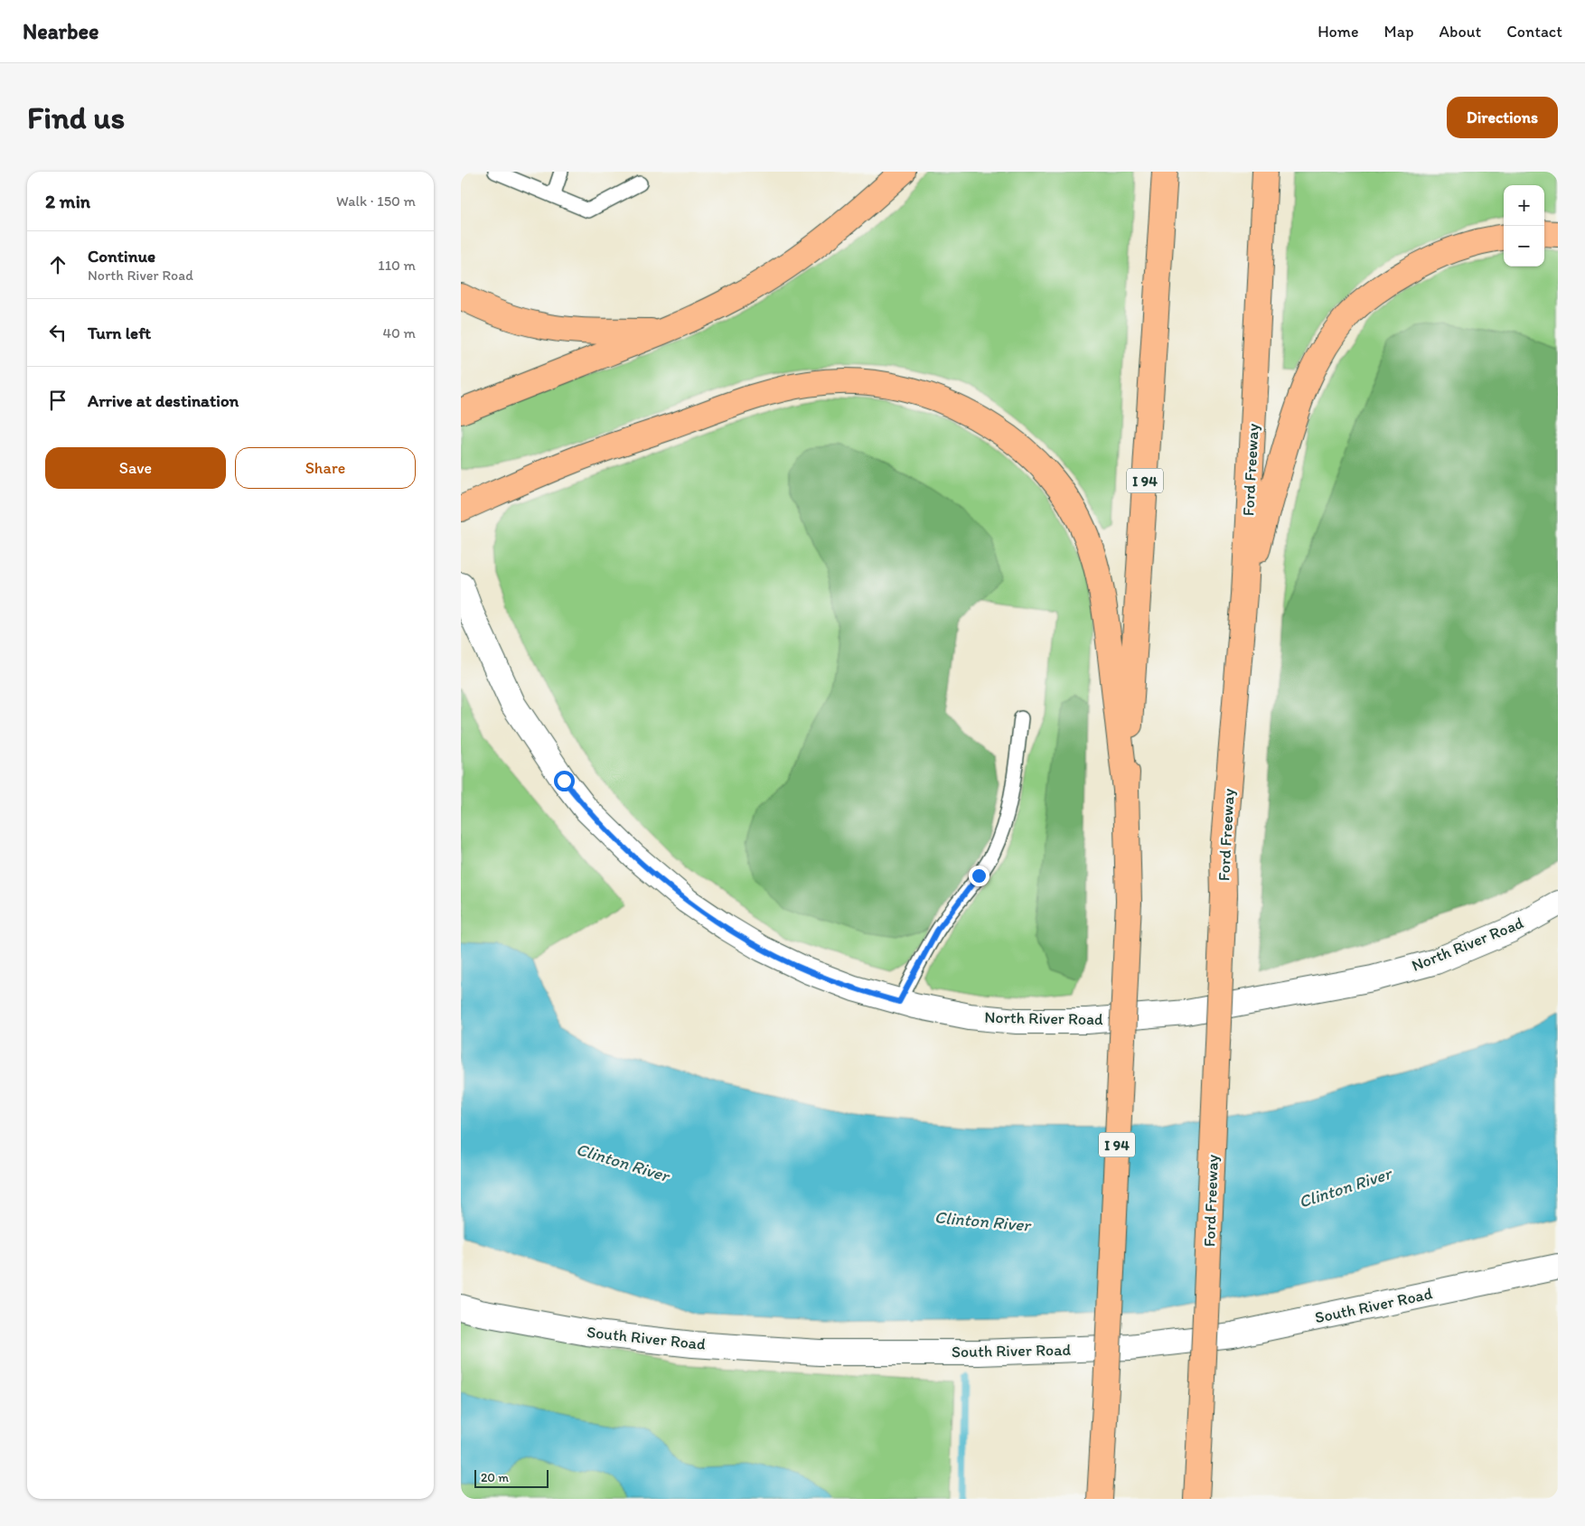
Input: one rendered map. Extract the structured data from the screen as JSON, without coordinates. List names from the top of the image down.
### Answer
{
  "streets": {
    "highway": ["Ford Freeway", "I 94"],
    "street": ["North River Road", "South River Road"]
  },
  "water": ["Clinton River"],
  "scale_bar": "20 m",
  "page": {
    "header": "Nearbee",
    "nav": [
      "Home",
      "Map",
      "About",
      "Contact"
    ],
    "buttons": [
      "Directions",
      ["Save", "Share"]
    ],
    "title": "Find us",
    "heading": ["2 min", "Walk · 150 m"],
    "map_buttons": ["+", "−"],
    "list": [
      ["Continue", "North River Road", "110 m"],
      ["Turn left", "40 m"],
      "Arrive at destination"
    ],
    "scale": "20 m"
  }
}
